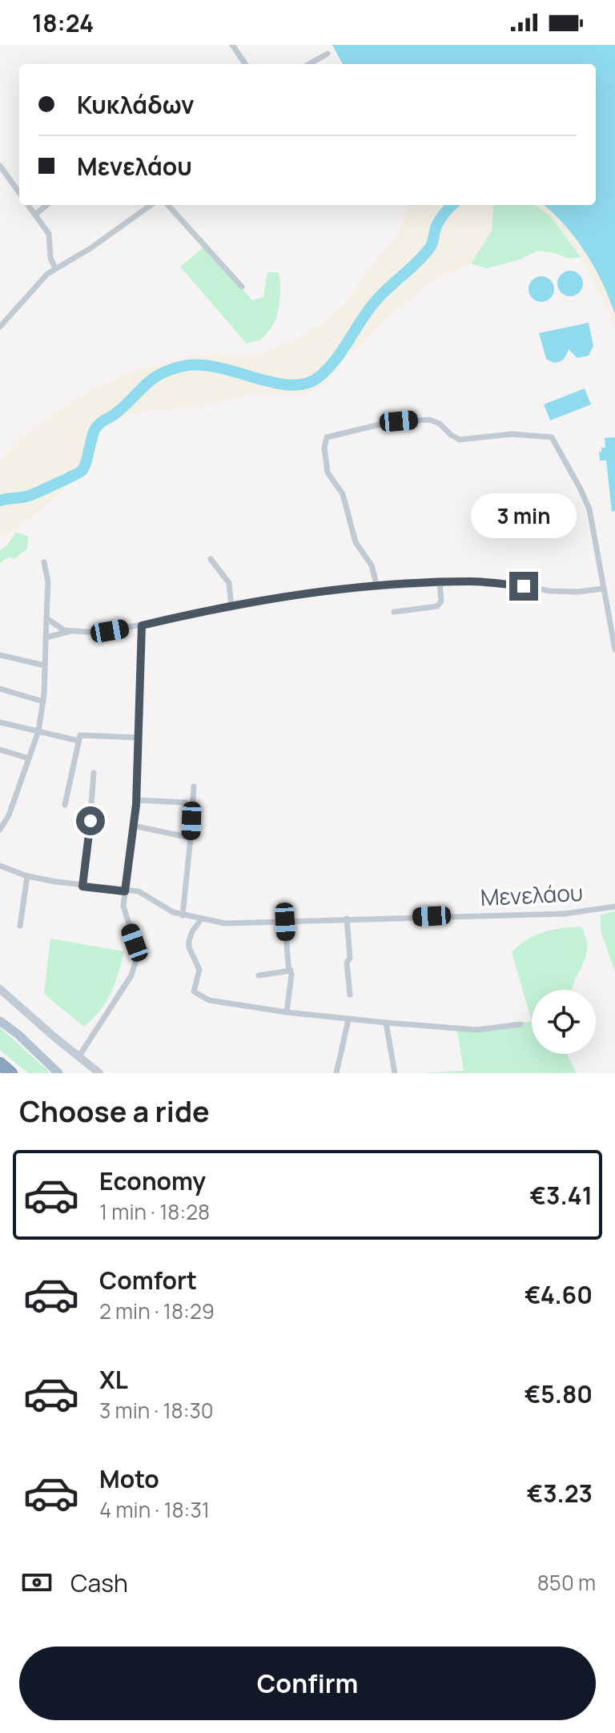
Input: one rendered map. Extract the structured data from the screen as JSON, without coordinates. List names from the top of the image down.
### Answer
{
  "streets": {
    "street": ["Μενελάου"]
  },
  "page": {
    "status": "18:24",
    "banner": ["Κυκλάδων", "Μενελάου"],
    "bubble": "3 min",
    "heading": "Choose a ride",
    "list": [
      {
        "name": "Economy",
        "note": "1 min · 18:28",
        "value": "€3.41"
      },
      {
        "name": "Comfort",
        "note": "2 min · 18:29",
        "value": "€4.60"
      },
      {
        "name": "XL",
        "note": "3 min · 18:30",
        "value": "€5.80"
      },
      {
        "name": "Moto",
        "note": "4 min · 18:31",
        "value": "€3.23"
      }
    ],
    "pay": ["Cash", "850 m"],
    "buttons": "Confirm"
  }
}
